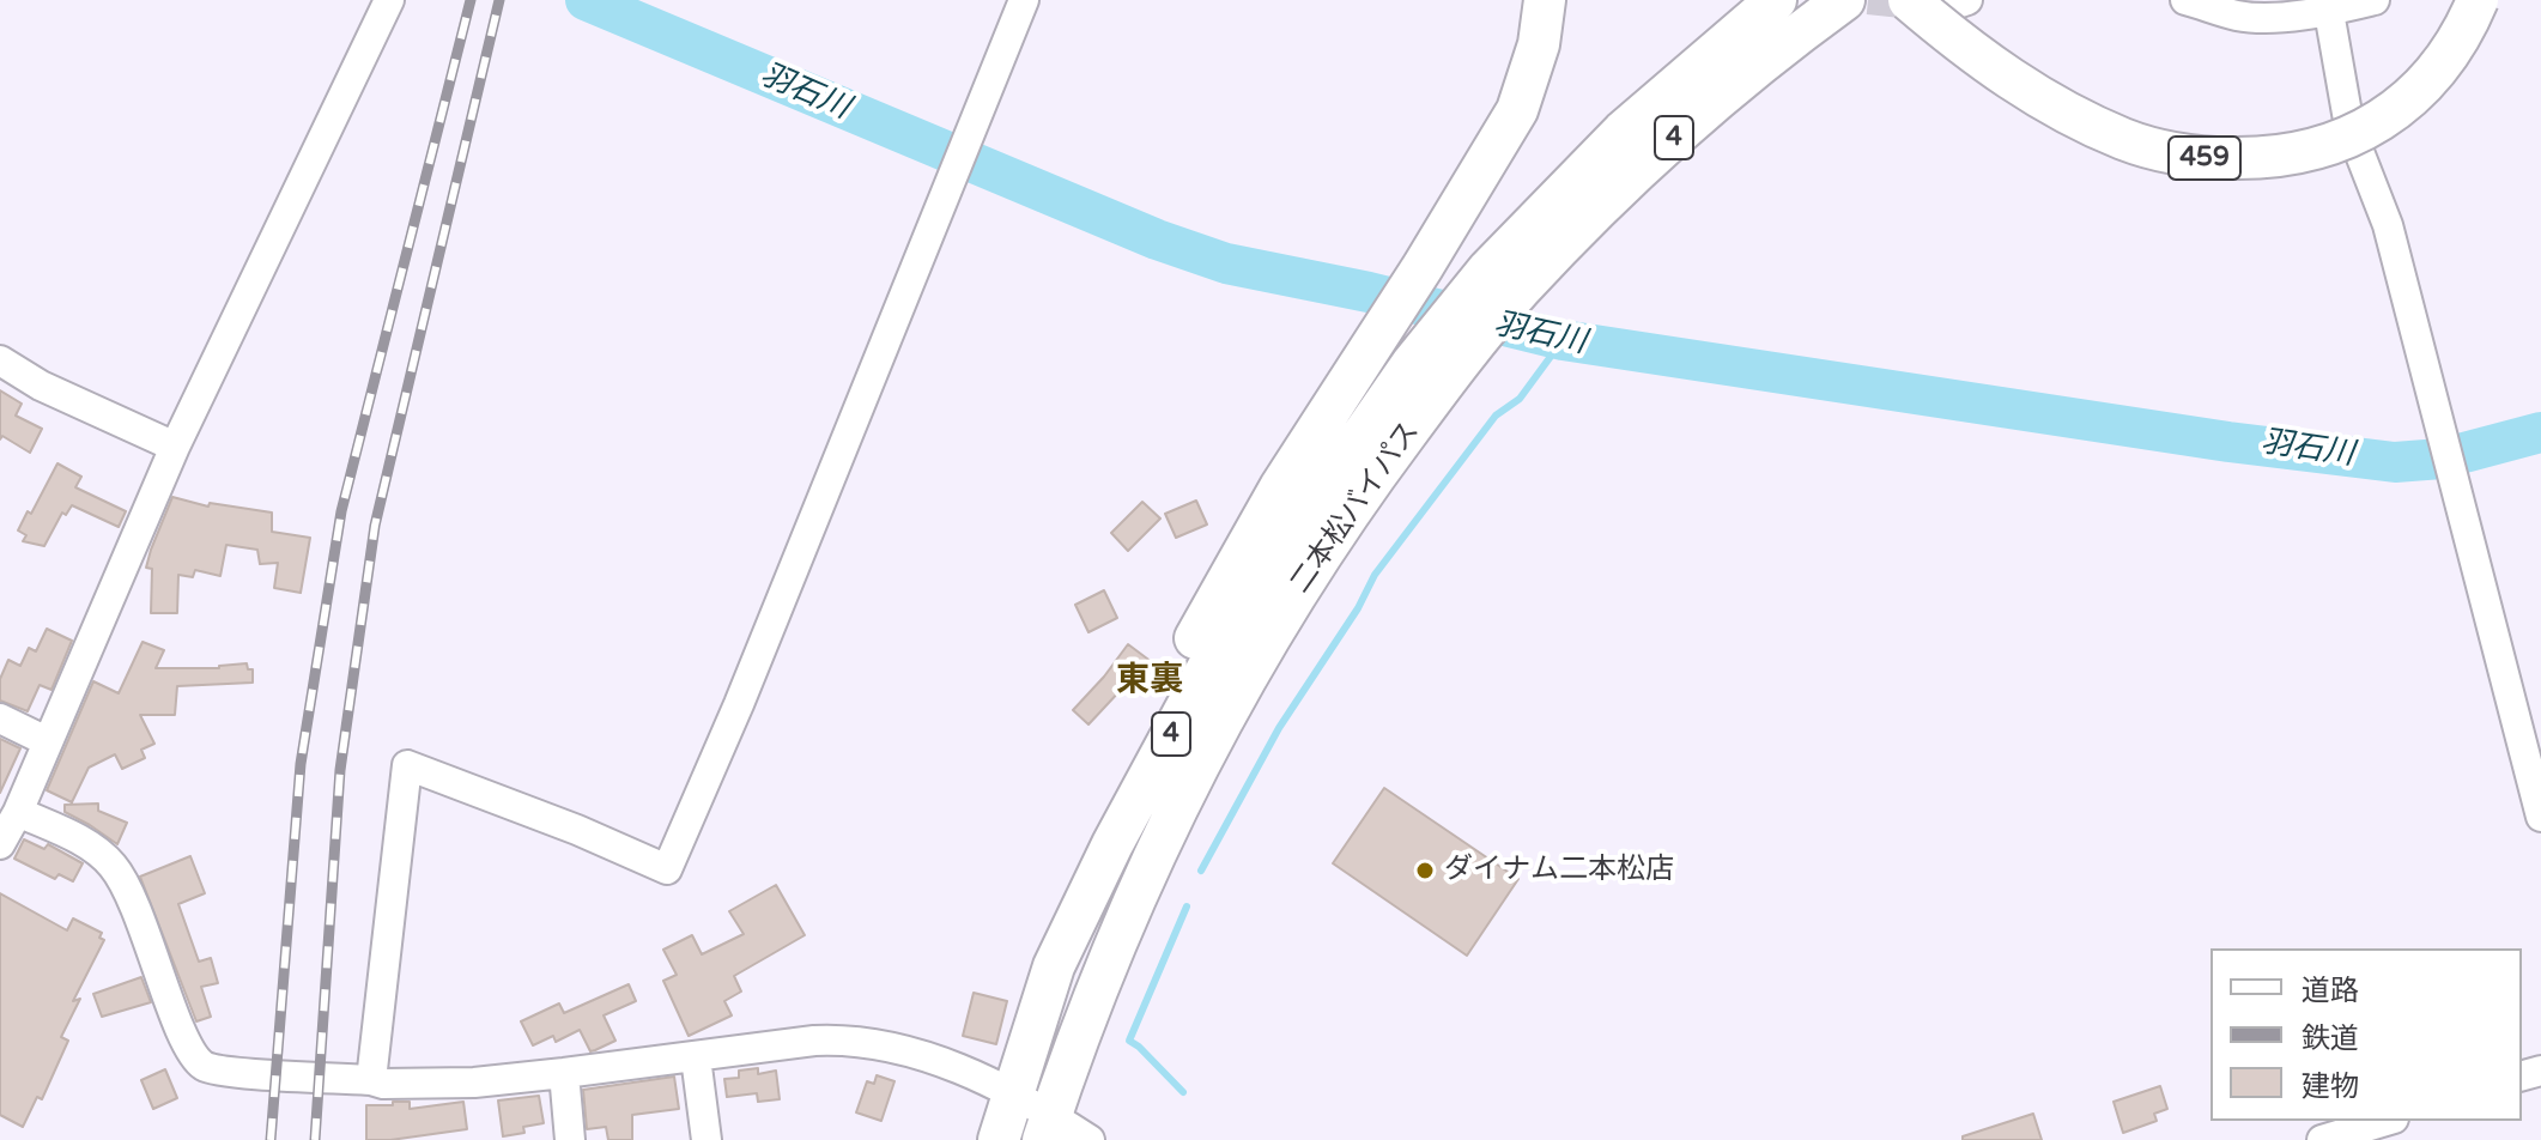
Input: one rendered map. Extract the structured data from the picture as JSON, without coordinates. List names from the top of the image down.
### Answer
{
  "streets": {
    "highway": ["4", "459", "二本松バイパス"]
  },
  "districts": ["東裏"],
  "water": ["羽石川"],
  "places": ["ダイナム二本松店"],
  "legend": ["道路", "鉄道", "建物"]
}
